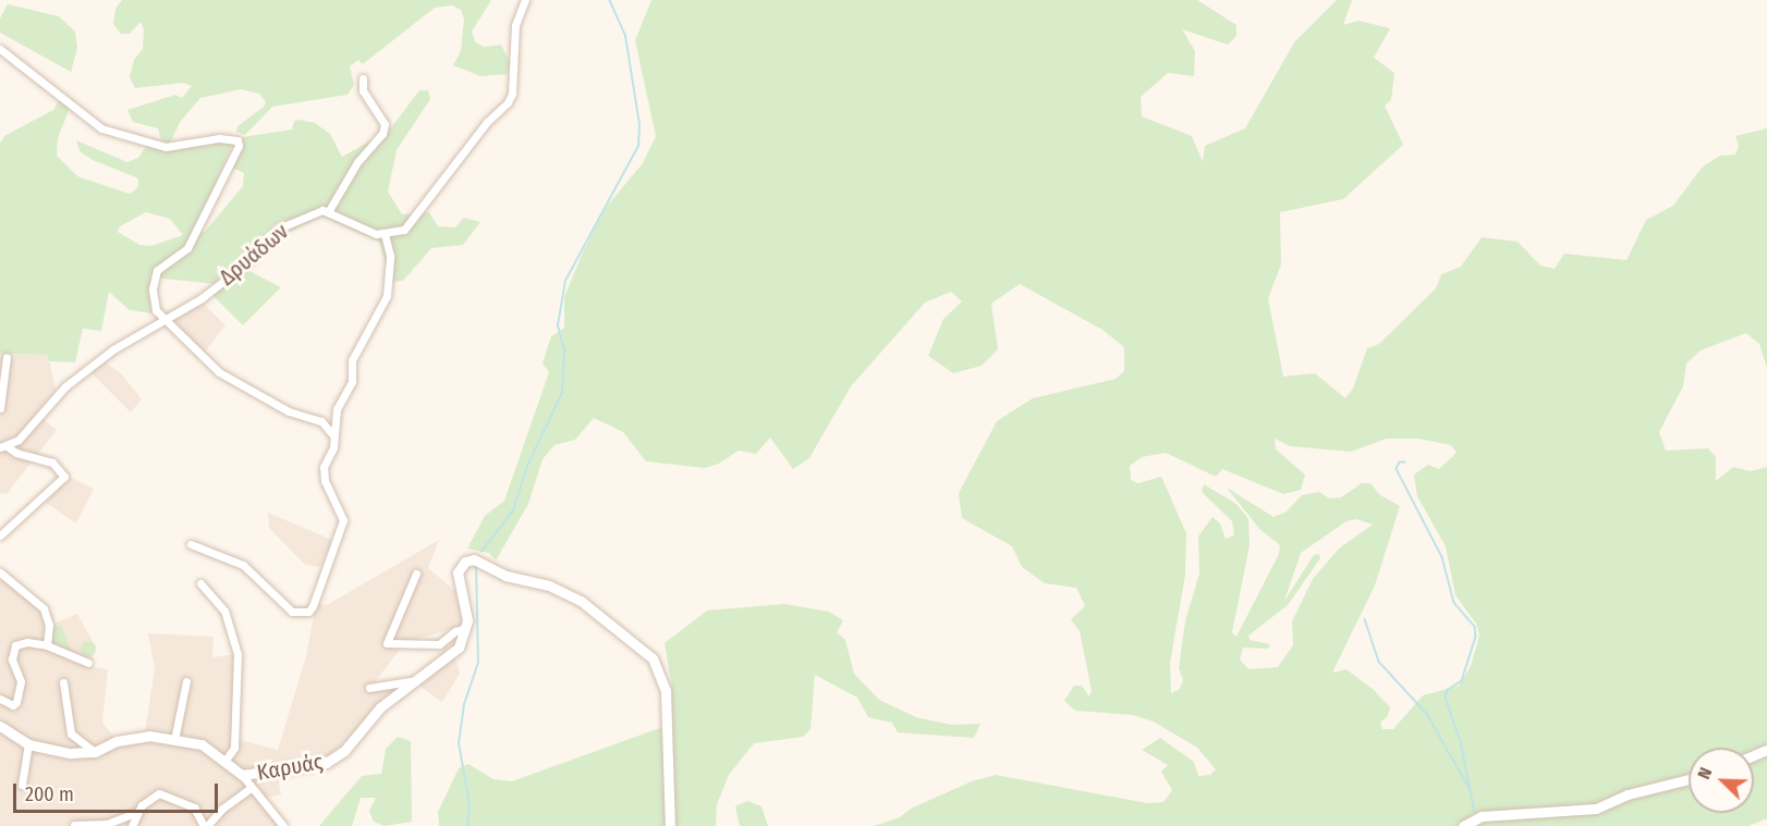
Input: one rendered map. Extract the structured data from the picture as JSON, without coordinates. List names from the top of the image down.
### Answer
{
  "streets": {
    "street": ["Δρυάδων", "Καρυάς"]
  },
  "scale_bar": "200 m",
  "north": "top left"
}
